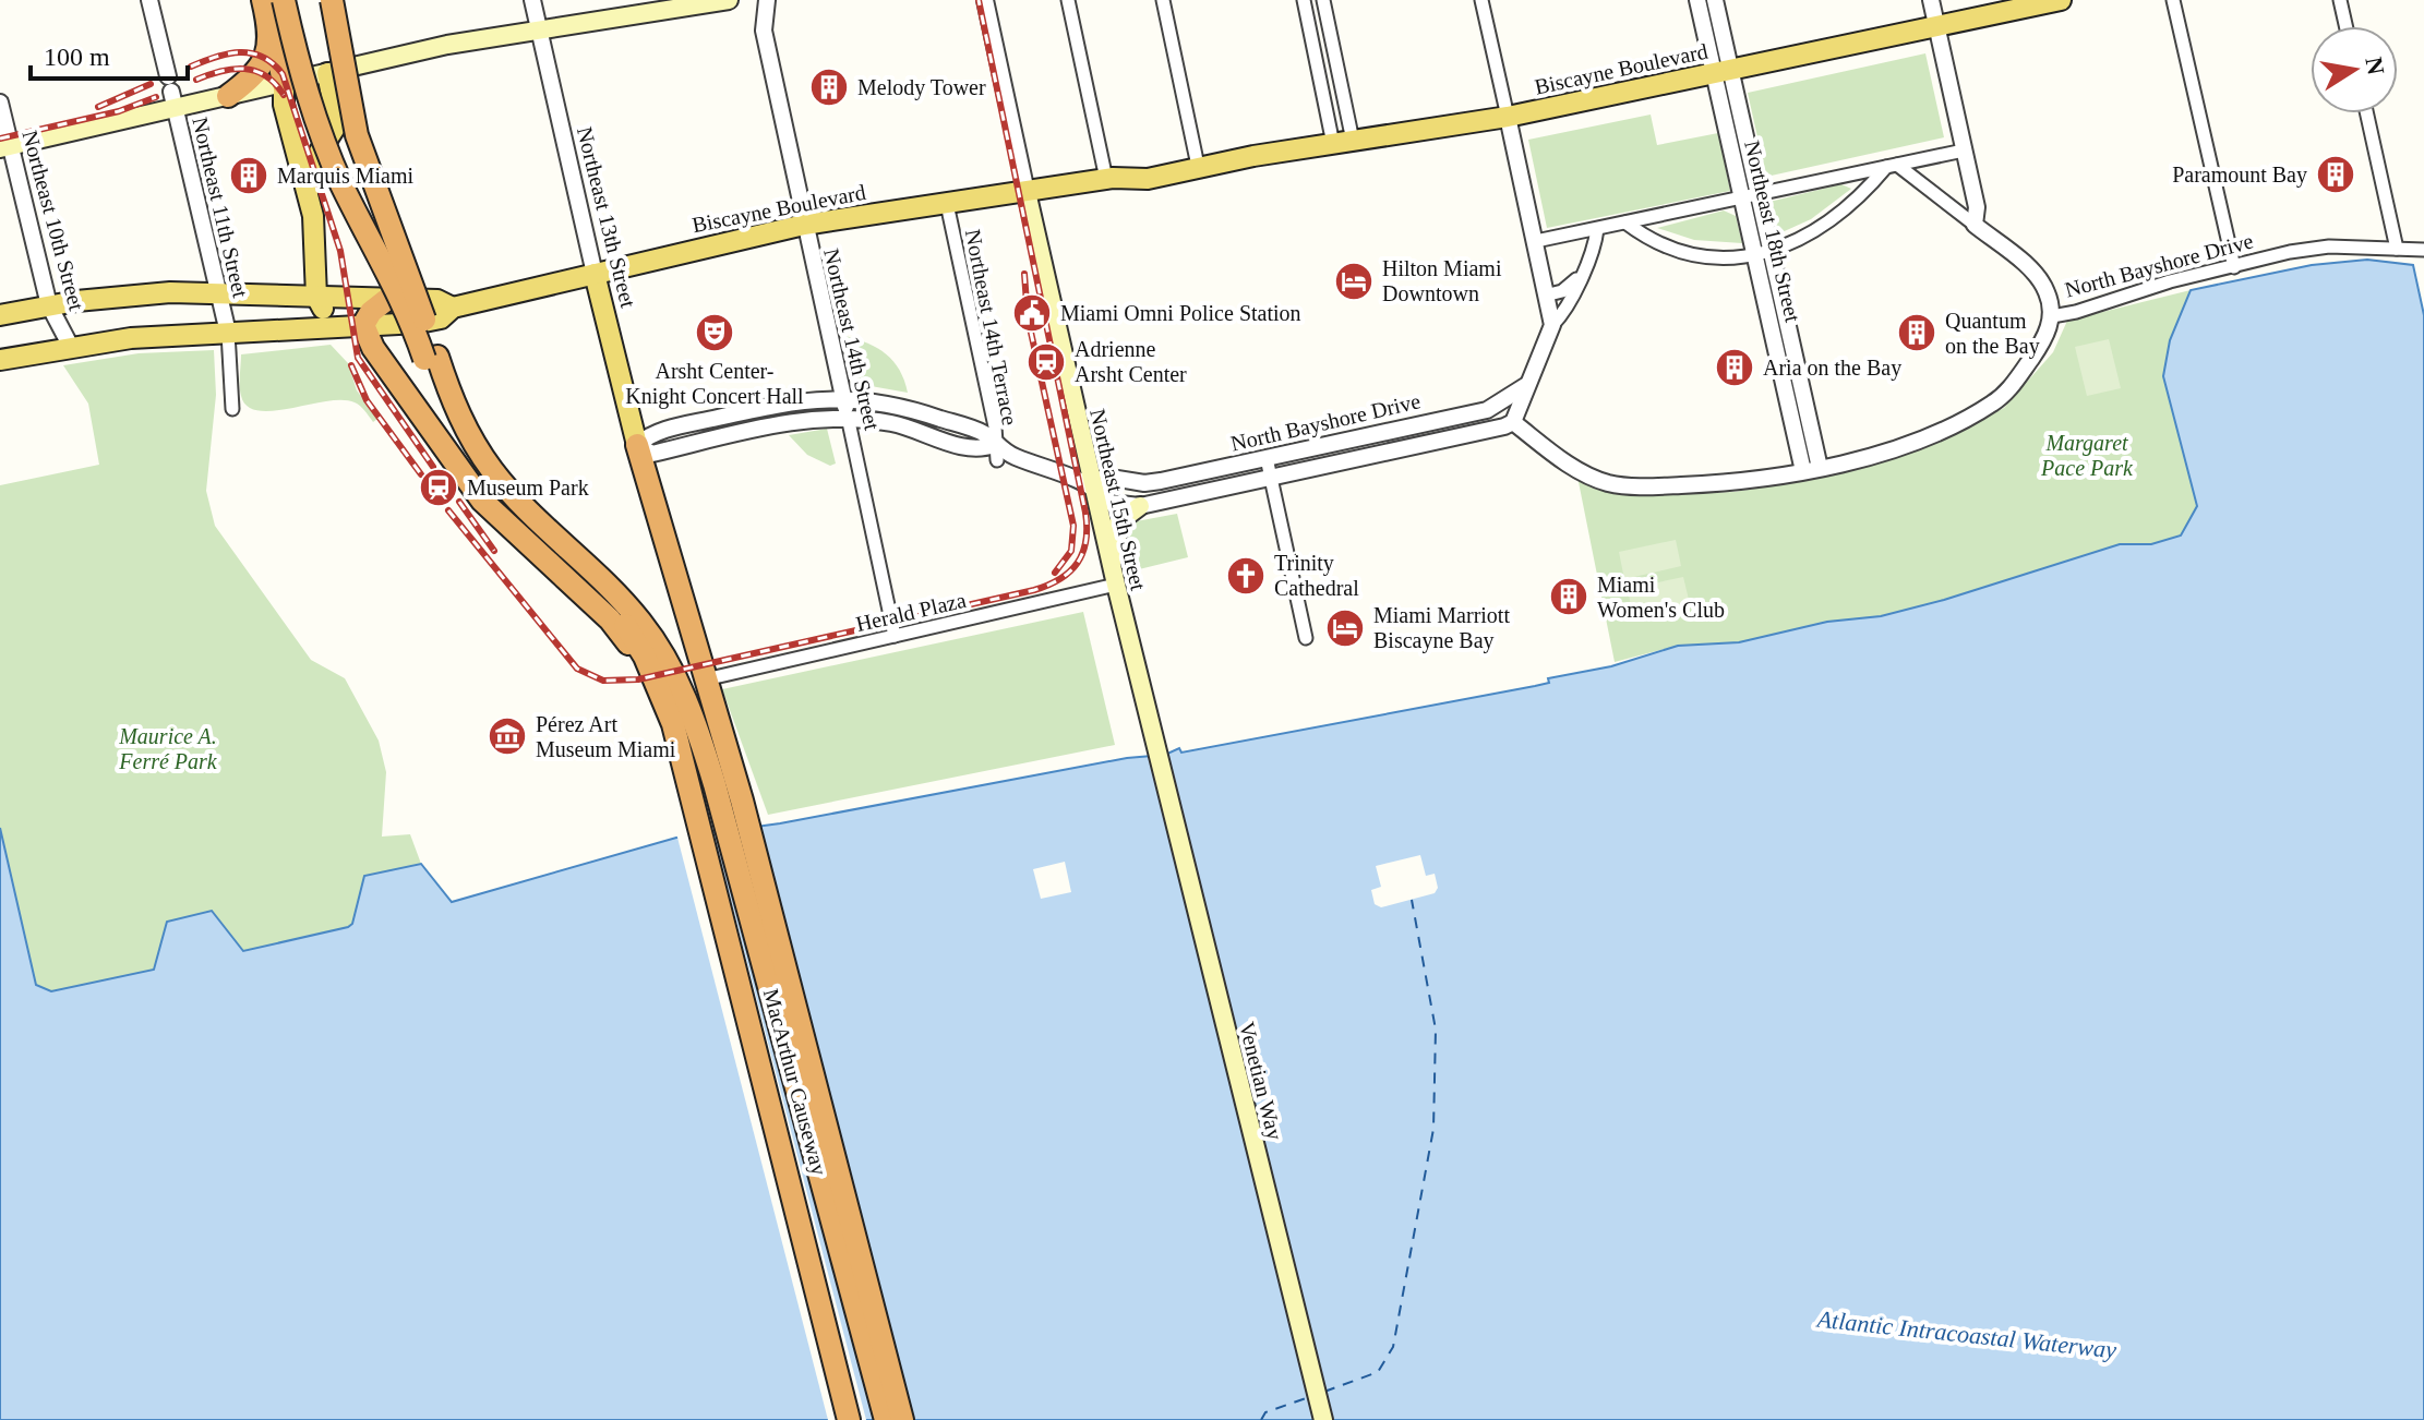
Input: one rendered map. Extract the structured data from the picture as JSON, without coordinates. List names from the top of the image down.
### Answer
{
  "streets": {
    "highway": ["MacArthur Causeway"],
    "main road": [
      "Biscayne Boulevard",
      "Northeast 13th Street",
      "Northeast 15th Street",
      "Venetian Way"
    ],
    "street": [
      "Northeast 11th Street",
      "Northeast 10th Street",
      "Northeast 18th Street",
      "North Bayshore Drive",
      "Northeast 14th Terrace",
      "Northeast 14th Street",
      "Herald Plaza"
    ]
  },
  "crossings": [
    ["Biscayne Boulevard", "Northeast 11th Street"],
    ["Biscayne Boulevard", "Northeast 13th Street"],
    ["Biscayne Boulevard", "Northeast 10th Street"],
    ["Biscayne Boulevard", "Northeast 18th Street"],
    ["Biscayne Boulevard", "Northeast 14th Terrace"],
    ["Biscayne Boulevard", "Northeast 14th Street"],
    ["Biscayne Boulevard", "Northeast 15th Street"],
    ["Northeast 13th Street", "North Bayshore Drive"],
    ["Northeast 18th Street", "North Bayshore Drive"],
    ["North Bayshore Drive", "Northeast 14th Terrace"],
    ["North Bayshore Drive", "Northeast 14th Street"],
    ["North Bayshore Drive", "Northeast 15th Street"],
    ["Northeast 14th Street", "Herald Plaza"],
    ["Northeast 15th Street", "Herald Plaza"],
    ["Northeast 15th Street", "Venetian Way"]
  ],
  "water": ["Atlantic Intracoastal Waterway"],
  "parks": ["Margaret Pace Park", "Maurice A. Ferré Park"],
  "places": {
    "building": [
      "Melody Tower",
      "Paramount Bay",
      "Marquis Miami",
      "Quantum on the Bay",
      "Aria on the Bay",
      "Miami Women's Club"
    ],
    "hotel": ["Hilton Miami Downtown", "Miami Marriott Biscayne Bay"],
    "public building": ["Miami Omni Police Station"],
    "theatre": ["Arsht Center- Knight Concert Hall"],
    "station": ["Adrienne Arsht Center", "Museum Park"],
    "church": ["Trinity Cathedral"],
    "museum": ["Pérez Art Museum Miami"]
  },
  "scale_bar": "100 m",
  "north": "right"
}
